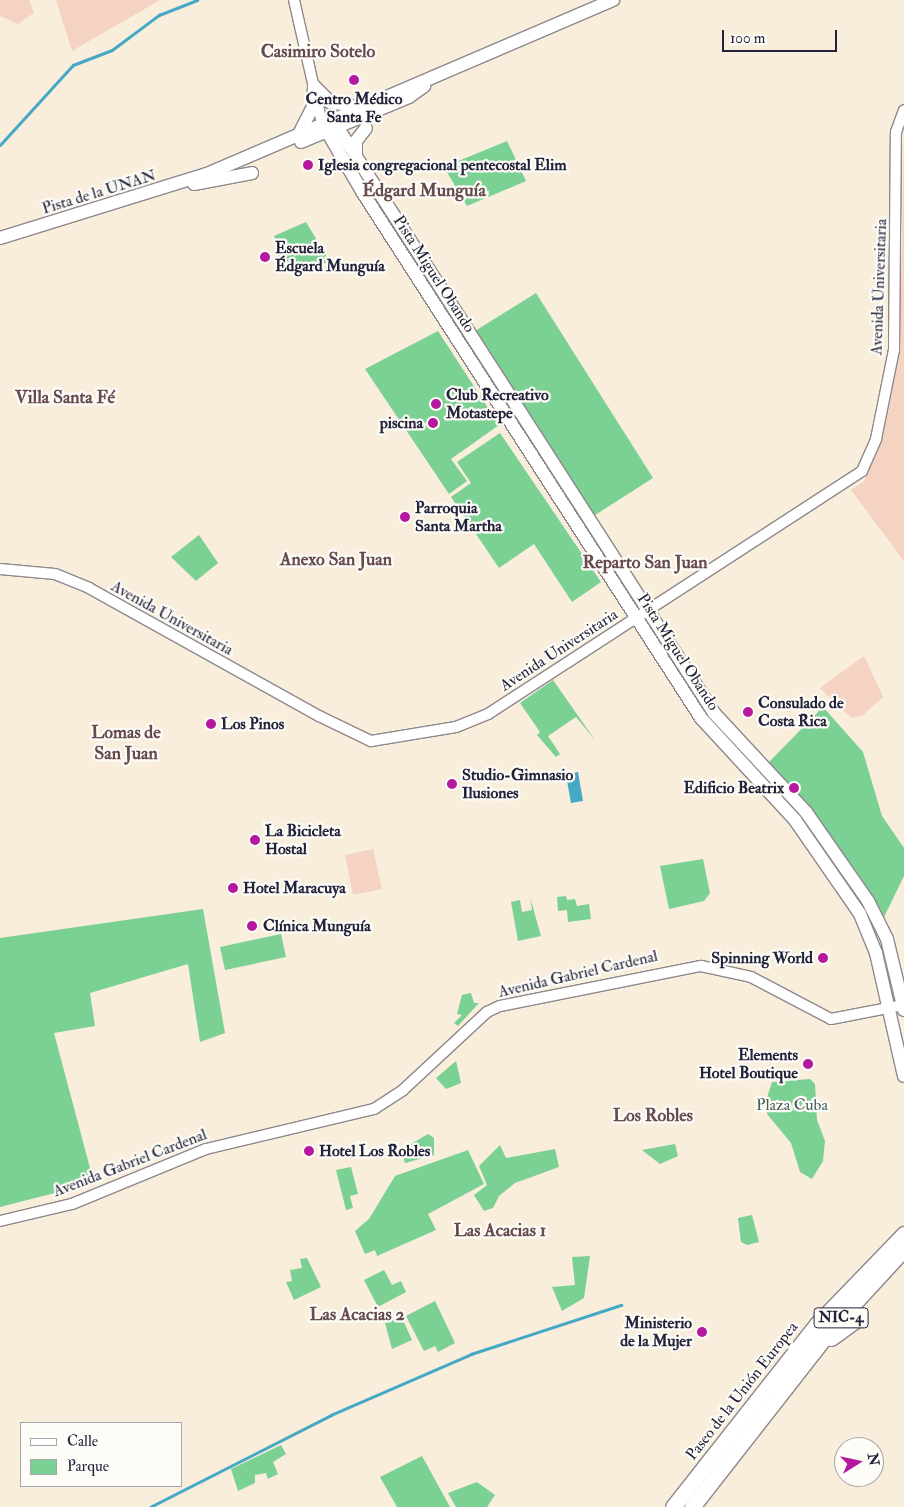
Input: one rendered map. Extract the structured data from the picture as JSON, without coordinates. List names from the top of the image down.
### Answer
{
  "streets": {
    "highway": ["NIC-4", "Paseo de la Unión Europea"],
    "main road": ["Pista de la UNAN", "Pista Miguel Obando"],
    "street": ["Avenida Universitaria", "Avenida Gabriel Cardenal"]
  },
  "crossings": [
    ["Pista de la UNAN", "Pista Miguel Obando"],
    ["Pista Miguel Obando", "Avenida Universitaria"],
    ["Pista Miguel Obando", "Avenida Gabriel Cardenal"]
  ],
  "districts": [
    "Casimiro Sotelo",
    "Édgard Munguía",
    "Villa Santa Fé",
    "Anexo San Juan",
    "Reparto San Juan",
    "Lomas de San Juan",
    "Los Robles",
    "Las Acacias 1",
    "Las Acacias 2"
  ],
  "parks": ["Plaza Cuba"],
  "places": [
    "Centro Médico Santa Fe",
    "Iglesia congregacional pentecostal Elim",
    "Escuela Édgard Munguía",
    "Club Recreativo Motastepe",
    "piscina",
    "Parroquia Santa Martha",
    "Consulado de Costa Rica",
    "Los Pinos",
    "Studio-Gimnasio Ilusiones",
    "Edificio Beatrix",
    "La Bicicleta Hostal",
    "Hotel Maracuya",
    "Clínica Munguía",
    "Spinning World",
    "Elements Hotel Boutique",
    "Hotel Los Robles",
    "Ministerio de la Mujer"
  ],
  "legend": ["Calle", "Parque"],
  "scale_bar": "100 m",
  "north": "right"
}
